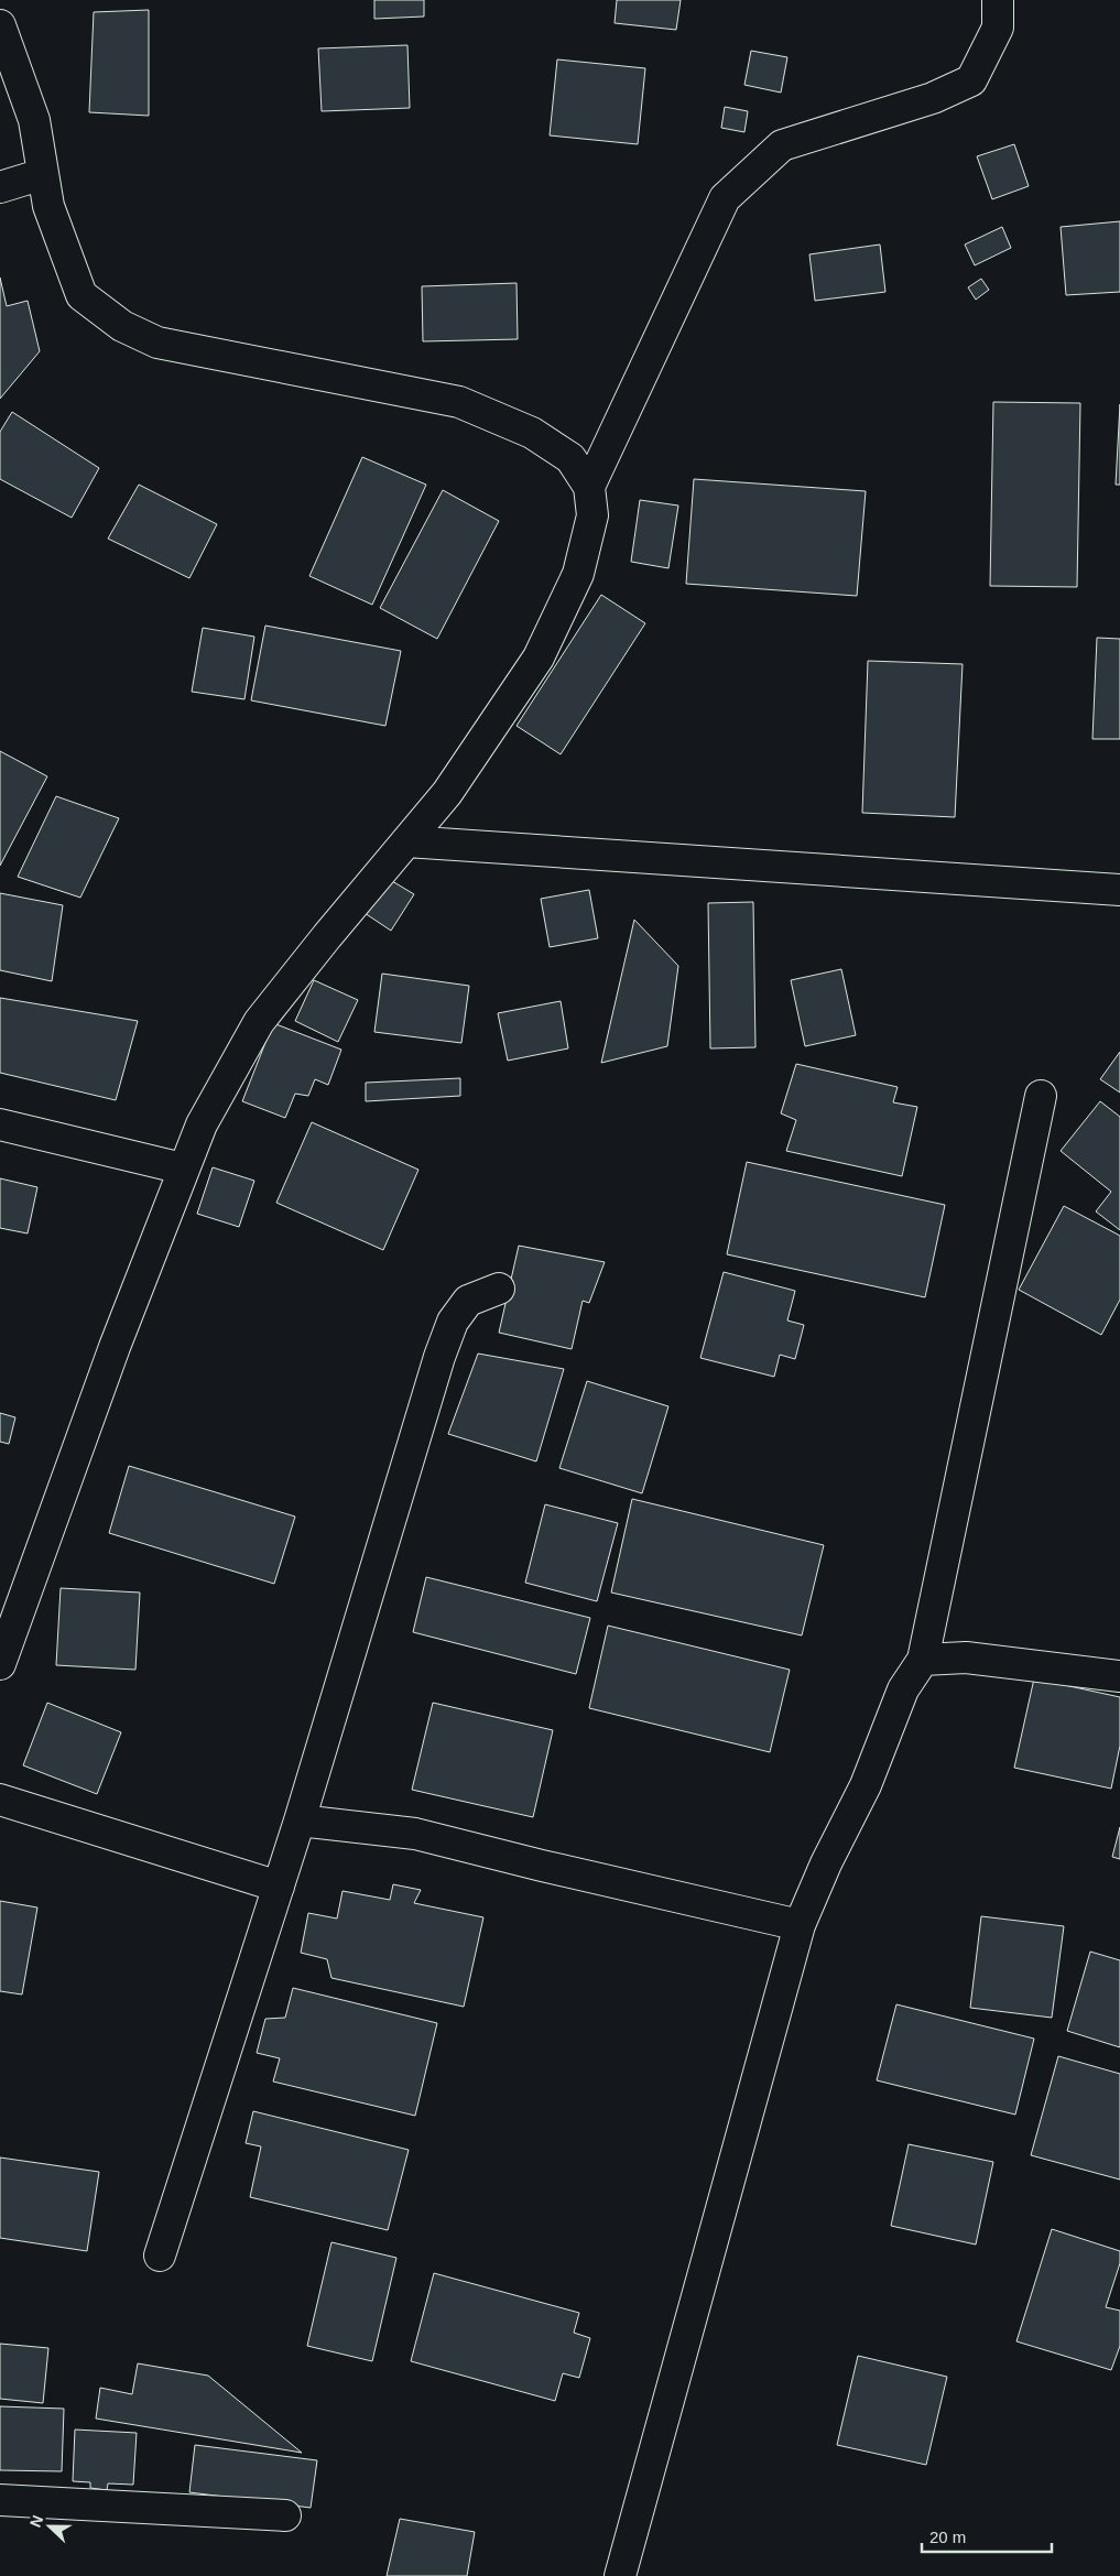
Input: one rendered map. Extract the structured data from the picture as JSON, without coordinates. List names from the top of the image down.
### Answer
{
  "scale_bar": "20 m",
  "north": "left"
}
